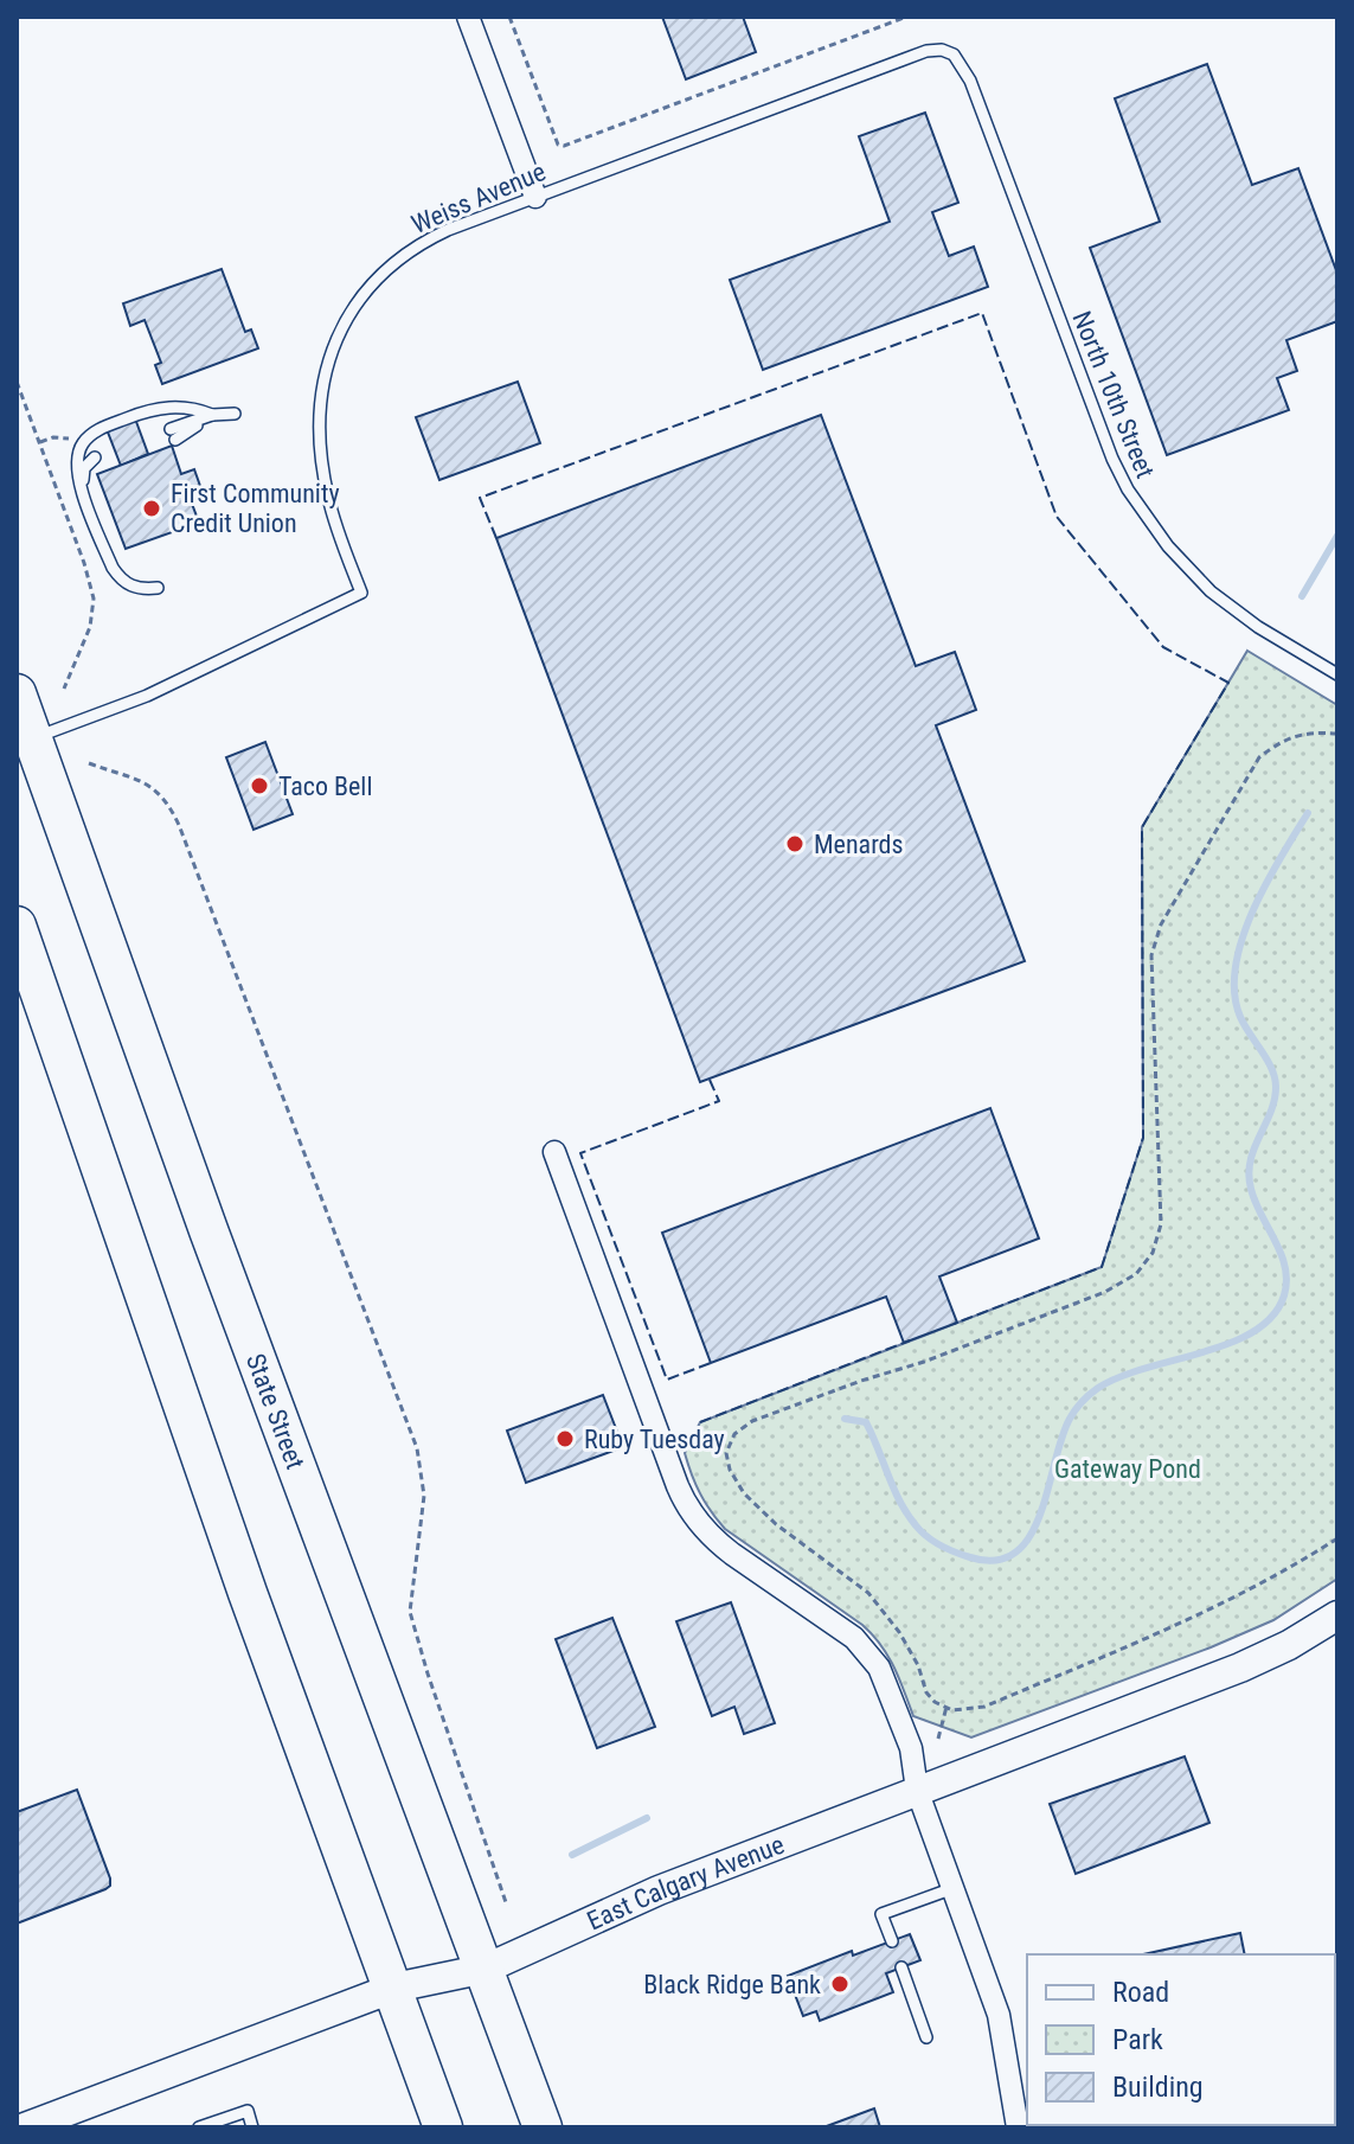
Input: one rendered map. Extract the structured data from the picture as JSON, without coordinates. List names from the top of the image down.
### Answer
{
  "streets": {
    "highway": ["State Street"],
    "street": ["East Calgary Avenue"],
    "lane": ["Weiss Avenue", "North 10th Street"]
  },
  "crossings": [
    ["Weiss Avenue", "North 10th Street"],
    ["Weiss Avenue", "State Street"],
    ["State Street", "East Calgary Avenue"]
  ],
  "parks": ["Gateway Pond"],
  "places": [
    "First Community Credit Union",
    "Taco Bell",
    "Menards",
    "Ruby Tuesday",
    "Black Ridge Bank"
  ],
  "legend": ["Road", "Park", "Building"]
}
